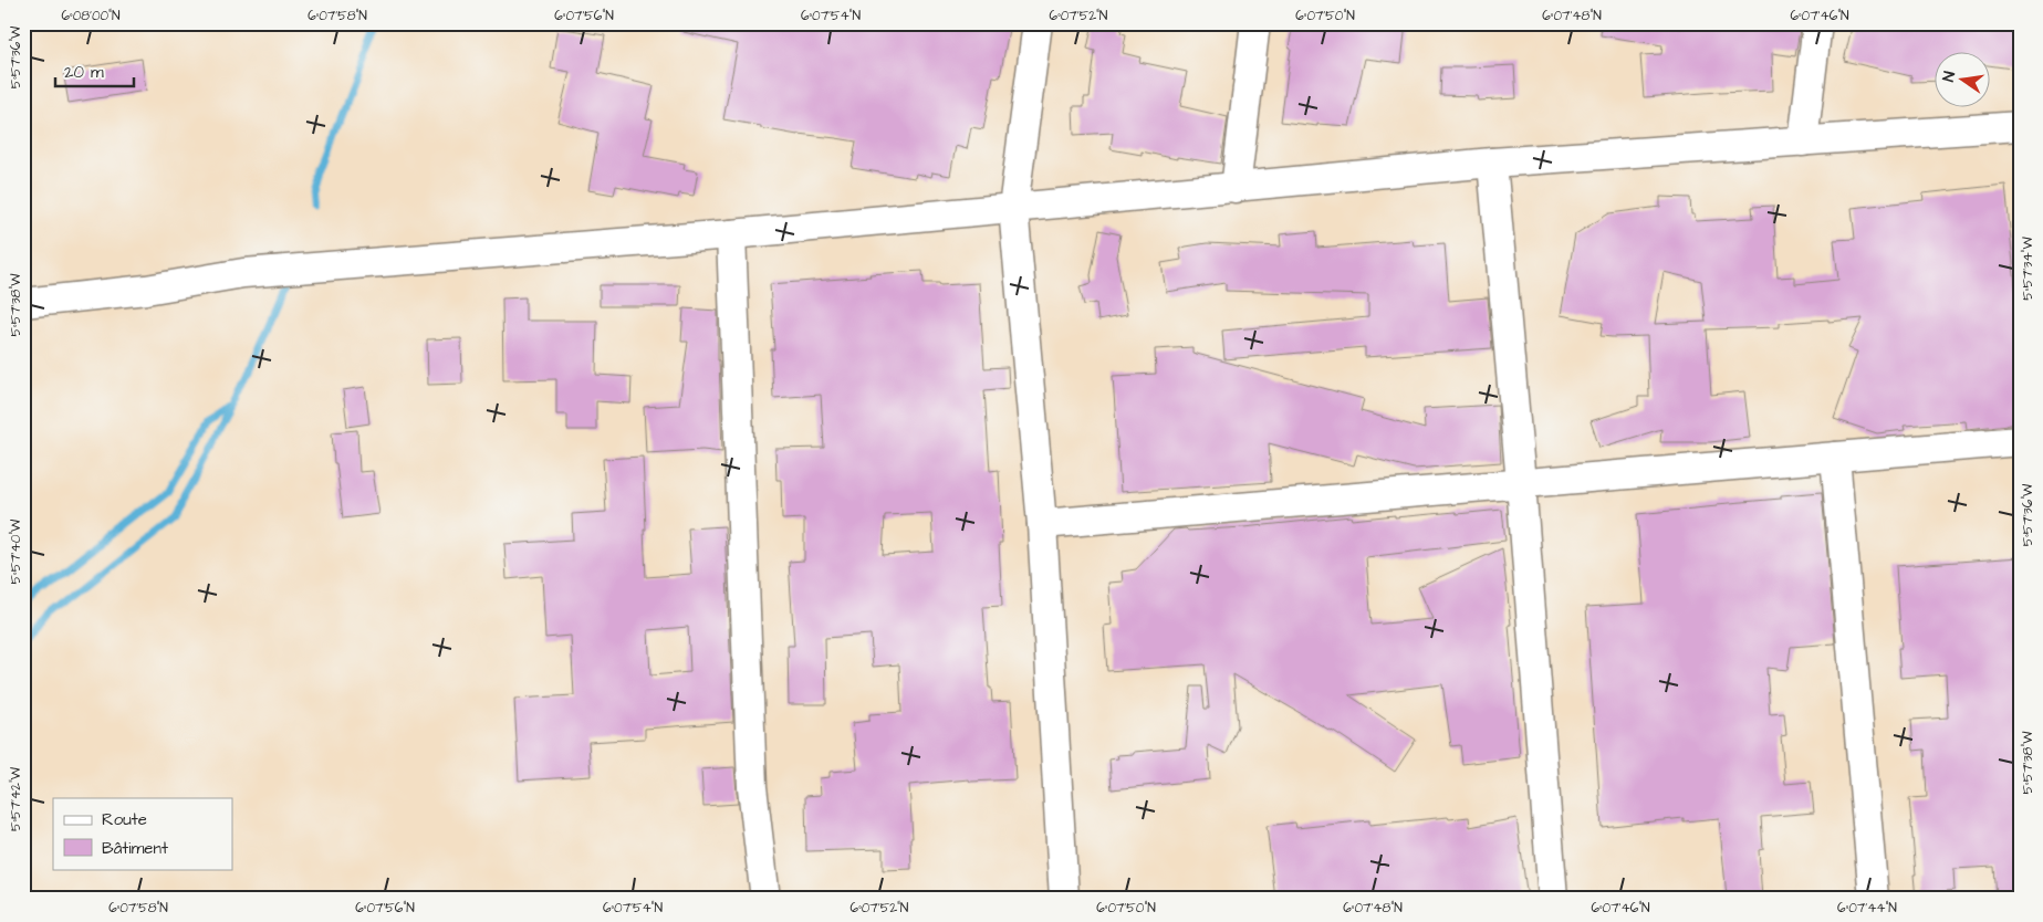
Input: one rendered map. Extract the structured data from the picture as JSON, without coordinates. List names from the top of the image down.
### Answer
{
  "legend": ["Route", "Bâtiment"],
  "scale_bar": "20 m",
  "north": "left",
  "coordinates": [
    "6°08'00\"N",
    "6°07'58\"N",
    "6°07'56\"N",
    "6°07'54\"N",
    "6°07'52\"N",
    "6°07'50\"N",
    "6°07'48\"N",
    "6°07'46\"N",
    "5°57'36\"W",
    "5°57'34\"W",
    "5°57'38\"W",
    "5°57'40\"W",
    "5°57'42\"W",
    "6°07'44\"N"
  ]
}
